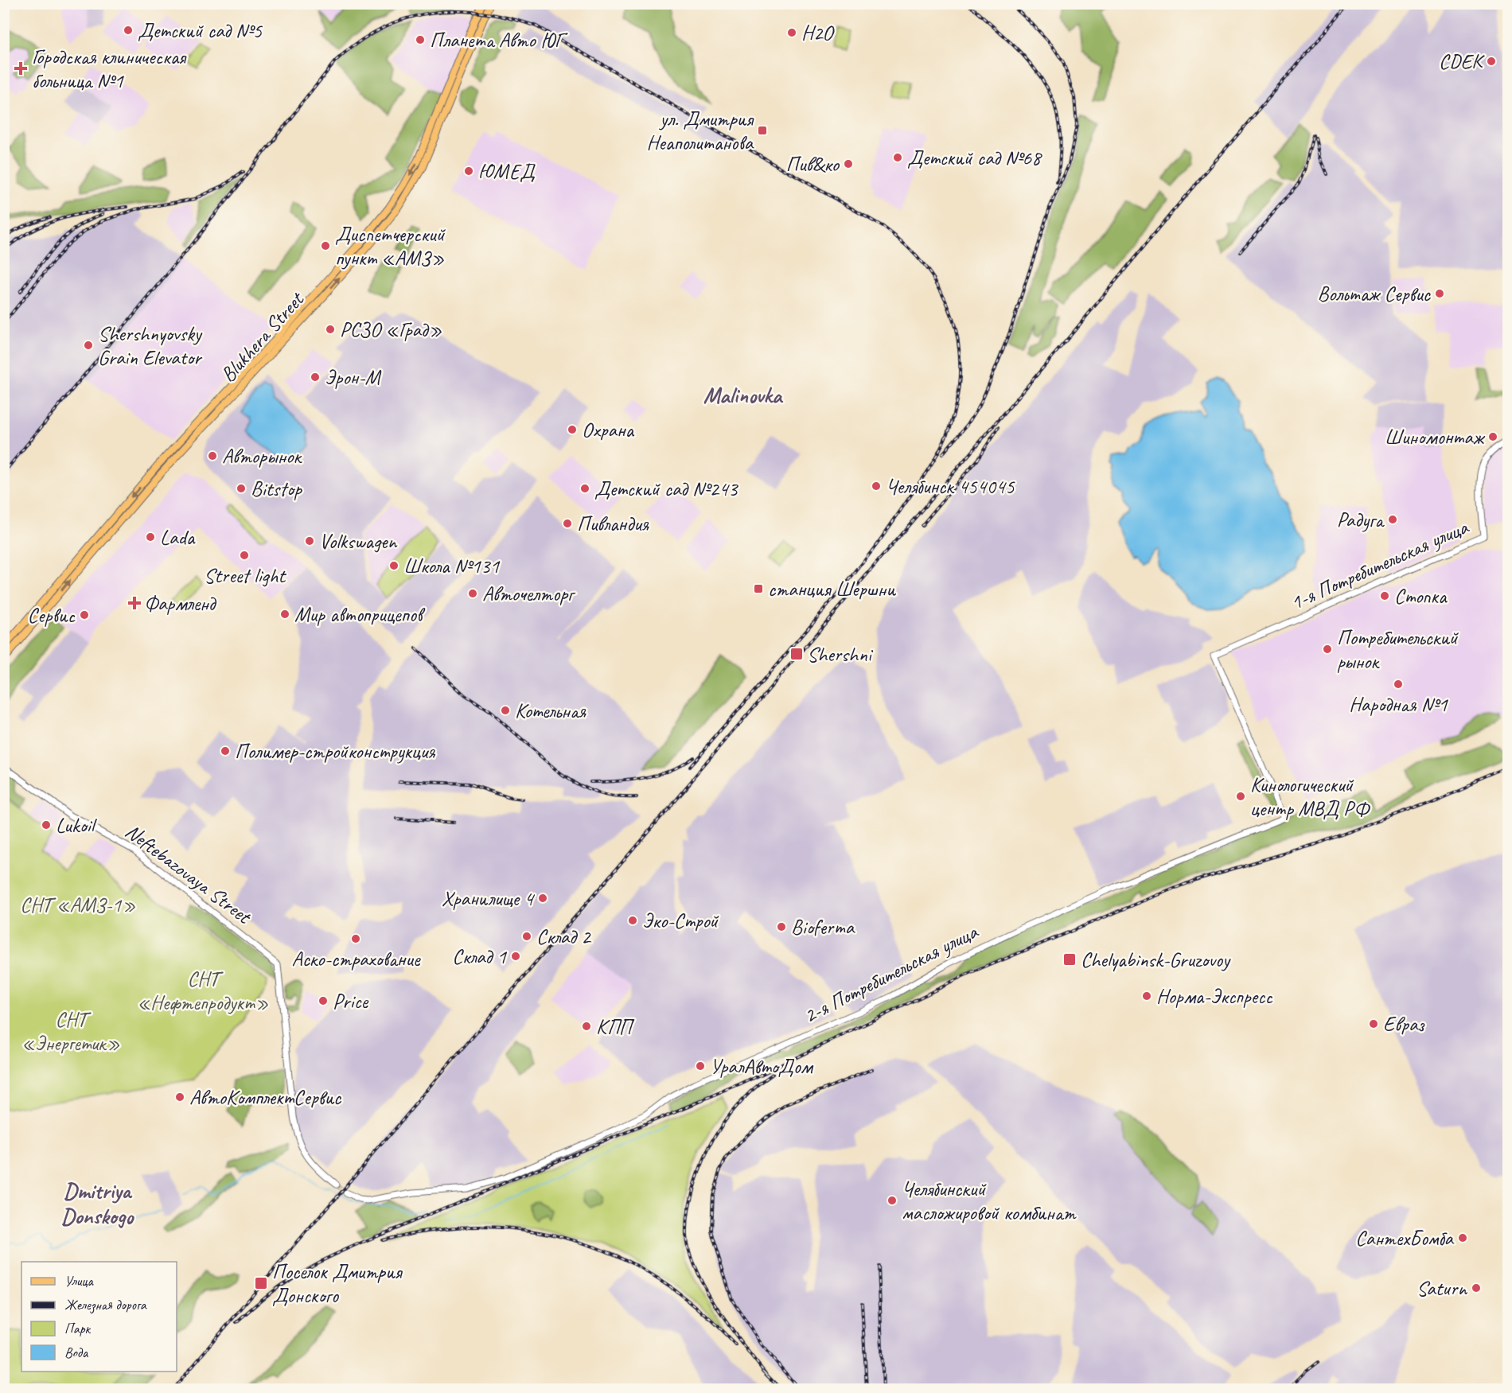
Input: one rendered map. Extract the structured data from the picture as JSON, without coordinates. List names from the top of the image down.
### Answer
{
  "streets": {
    "main road": ["Blukhera Street"],
    "street": ["1-я Потребительская улица", "Neftebazovaya Street", "2-я Потребительская улица"]
  },
  "crossings": [
    ["1-я Потребительская улица", "2-я Потребительская улица"]
  ],
  "districts": ["Malinovka", "Dmitriya Donskogo"],
  "parks": ["СНТ «АМЗ-1»", "СНТ «Нефтепродукт»", "СНТ «Энергетик»"],
  "places": {
    "other": [
      "Детский сад №5",
      "H2O",
      "Планета Авто ЮГ",
      "CDEK",
      "Детский сад №68",
      "Пив&ко",
      "ЮМЕД",
      "Диспетчерский пункт «АМЗ»",
      "Вольтаж Сервис",
      "РСЗО «Град»",
      "Shershnyovsky Grain Elevator",
      "Эрон-М",
      "Охрана",
      "Шиномонтаж",
      "Авторынок",
      "Челябинск 454045",
      "Bitstop",
      "Детский сад №243",
      "Радуга",
      "Пивландия",
      "Lada",
      "Volkswagen",
      "Street light",
      "Школа №131",
      "Авточелторг",
      "Стопка",
      "Мир автоприцепов",
      "Сервис",
      "Потребительский рынок",
      "Народная №1",
      "Котельная",
      "Полимер-стройконструкция",
      "Кинологический центр МВД РФ",
      "Lukoil",
      "Хранилище 4",
      "Эко-Строй",
      "Bioferma",
      "Склад 2",
      "Аско-страхование",
      "Склад 1",
      "Норма-Экспресс",
      "Price",
      "Евраз",
      "КПП",
      "УралАвтоДом",
      "АвтоКомплектСервис",
      "Челябинский масложировой комбинат",
      "СантехБомба",
      "Saturn"
    ],
    "health": ["Городская клиническая больница №1", "Фармленд"],
    "transit": [
      "ул. Дмитрия Неаполитанова",
      "станция Шершни",
      "Shershni",
      "Chelyabinsk-Gruzovoy",
      "Поселок Дмитрия Донского"
    ]
  },
  "legend": [
    "Улица",
    "Железная дорога",
    "Парк",
    "Вода"
  ]
}
